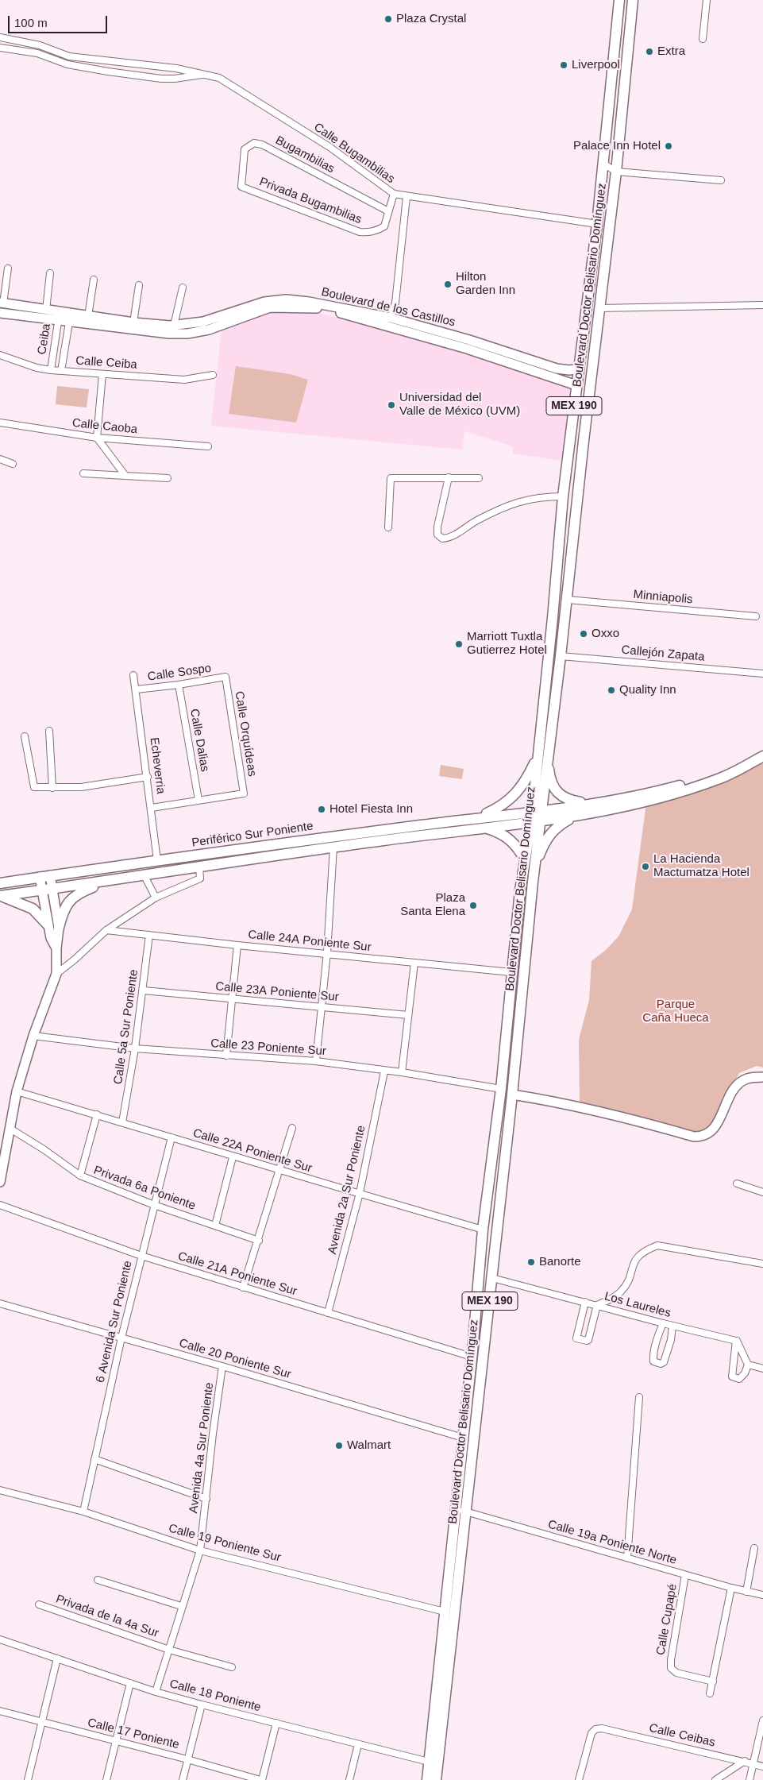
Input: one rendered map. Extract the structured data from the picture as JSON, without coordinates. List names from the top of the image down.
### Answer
{
  "streets": {
    "main road": ["Boulevard Doctor Belisario Domínguez", "MEX 190", "Periférico Sur Poniente"],
    "street": [
      "Calle Bugambilias",
      "Bugambilias",
      "Privada Bugambilias",
      "Boulevard de los Castillos",
      "Ceiba",
      "Calle Ceiba",
      "Calle Caoba",
      "Minniapolis",
      "Callejón Zapata",
      "Calle Sospo",
      "Calle Orquídeas",
      "Calle Dalias",
      "Echeverria",
      "Calle 24A Poniente Sur",
      "Calle 23A Poniente Sur",
      "Calle 5a Sur Poniente",
      "Calle 23 Poniente Sur",
      "Calle 22A Poniente Sur",
      "Privada 6a Poniente",
      "Avenida 2a Sur Poniente",
      "Calle 21A Poniente Sur",
      "Los Laureles",
      "6 Avenida Sur Poniente",
      "Calle 20 Poniente Sur",
      "Avenida 4a Sur Poniente",
      "Calle 19a Poniente Norte",
      "Calle 19 Poniente Sur",
      "Privada de la 4a Sur",
      "Calle Cupapé",
      "Calle 18 Poniente",
      "Calle 17 Poniente",
      "Calle Ceibas"
    ]
  },
  "crossings": [
    ["Calle Bugambilias", "Privada Bugambilias"],
    ["Calle Bugambilias", "Boulevard Doctor Belisario Domínguez"],
    ["Bugambilias", "Privada Bugambilias"],
    ["Boulevard Doctor Belisario Domínguez", "Boulevard de los Castillos"],
    ["Boulevard Doctor Belisario Domínguez", "Minniapolis"],
    ["Boulevard Doctor Belisario Domínguez", "Callejón Zapata"],
    ["Boulevard Doctor Belisario Domínguez", "Periférico Sur Poniente"],
    ["Boulevard Doctor Belisario Domínguez", "Calle 24A Poniente Sur"],
    ["Boulevard Doctor Belisario Domínguez", "Calle 23 Poniente Sur"],
    ["Boulevard Doctor Belisario Domínguez", "Calle 22A Poniente Sur"],
    ["Boulevard Doctor Belisario Domínguez", "Calle 21A Poniente Sur"],
    ["Boulevard Doctor Belisario Domínguez", "Los Laureles"],
    ["Boulevard Doctor Belisario Domínguez", "Calle 20 Poniente Sur"],
    ["Boulevard Doctor Belisario Domínguez", "Calle 19a Poniente Norte"],
    ["Boulevard Doctor Belisario Domínguez", "Calle 19 Poniente Sur"],
    ["Boulevard Doctor Belisario Domínguez", "Calle 18 Poniente"],
    ["Boulevard de los Castillos", "Ceiba"],
    ["Ceiba", "Calle Ceiba"],
    ["Calle Sospo", "Calle Orquídeas"],
    ["Calle Sospo", "Calle Dalias"],
    ["Calle Sospo", "Echeverria"],
    ["Calle Orquídeas", "Calle Dalias"],
    ["Echeverria", "Periférico Sur Poniente"],
    ["Calle 24A Poniente Sur", "Calle 5a Sur Poniente"],
    ["Calle 23A Poniente Sur", "Calle 5a Sur Poniente"],
    ["Calle 5a Sur Poniente", "Calle 23 Poniente Sur"],
    ["Calle 5a Sur Poniente", "Calle 22A Poniente Sur"],
    ["Calle 23 Poniente Sur", "Avenida 2a Sur Poniente"],
    ["Calle 22A Poniente Sur", "Avenida 2a Sur Poniente"],
    ["Calle 22A Poniente Sur", "6 Avenida Sur Poniente"],
    ["Privada 6a Poniente", "6 Avenida Sur Poniente"],
    ["Avenida 2a Sur Poniente", "Calle 21A Poniente Sur"],
    ["Calle 21A Poniente Sur", "6 Avenida Sur Poniente"],
    ["6 Avenida Sur Poniente", "Calle 20 Poniente Sur"],
    ["6 Avenida Sur Poniente", "Calle 19 Poniente Sur"],
    ["Calle 20 Poniente Sur", "Avenida 4a Sur Poniente"],
    ["Avenida 4a Sur Poniente", "Calle 19 Poniente Sur"],
    ["Avenida 4a Sur Poniente", "Privada de la 4a Sur"],
    ["Avenida 4a Sur Poniente", "Calle 18 Poniente"],
    ["Calle 19a Poniente Norte", "Calle Cupapé"]
  ],
  "parks": ["Parque Caña Hueca"],
  "places": [
    "Plaza Crystal",
    "Extra",
    "Liverpool",
    "Palace Inn Hotel",
    "Hilton Garden Inn",
    "Universidad del Valle de México (UVM)",
    "Oxxo",
    "Marriott Tuxtla Gutierrez Hotel",
    "Quality Inn",
    "Hotel Fiesta Inn",
    "La Hacienda Mactumatza Hotel",
    "Plaza Santa Elena",
    "Banorte",
    "Walmart"
  ],
  "scale_bar": "100 m"
}
